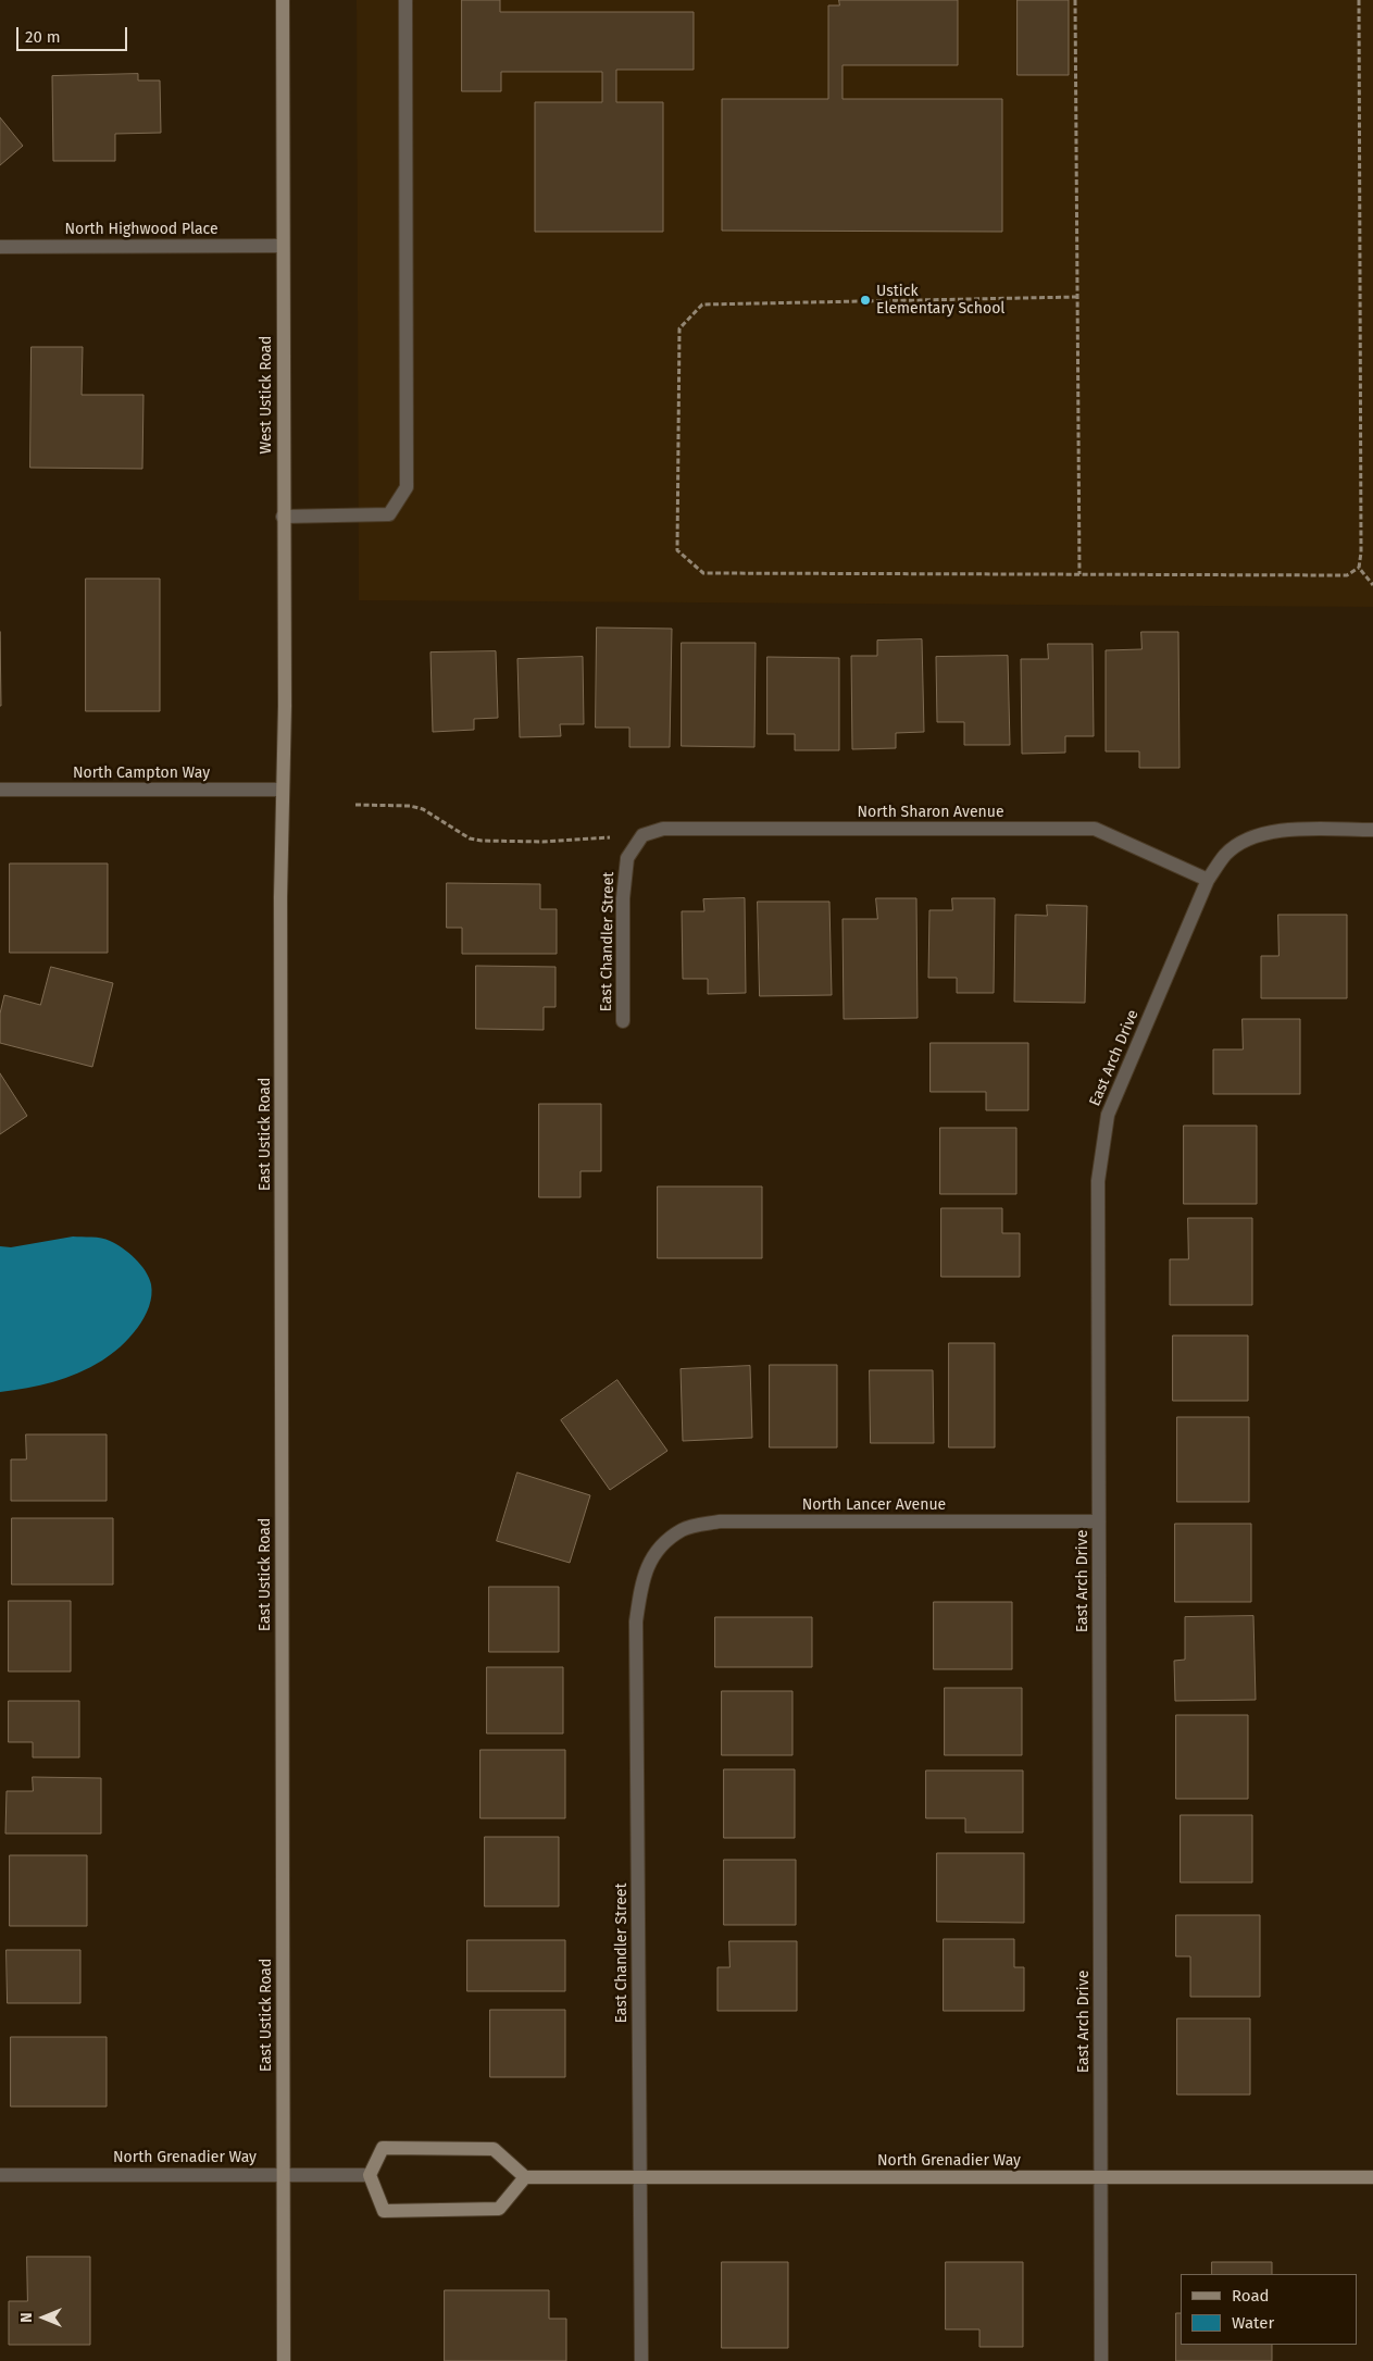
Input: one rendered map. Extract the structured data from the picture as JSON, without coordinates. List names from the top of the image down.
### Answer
{
  "streets": {
    "main road": ["West Ustick Road", "East Ustick Road", "North Grenadier Way"],
    "street": [
      "North Highwood Place",
      "North Campton Way",
      "North Sharon Avenue",
      "East Chandler Street",
      "East Arch Drive",
      "North Lancer Avenue"
    ]
  },
  "crossings": [
    ["North Highwood Place", "West Ustick Road"],
    ["West Ustick Road", "North Campton Way"],
    ["West Ustick Road", "East Ustick Road"],
    ["North Campton Way", "East Ustick Road"],
    ["North Sharon Avenue", "East Chandler Street"],
    ["North Sharon Avenue", "East Arch Drive"],
    ["East Chandler Street", "North Lancer Avenue"],
    ["East Chandler Street", "North Grenadier Way"],
    ["East Arch Drive", "North Lancer Avenue"],
    ["East Arch Drive", "North Grenadier Way"],
    ["East Ustick Road", "North Grenadier Way"]
  ],
  "places": ["Ustick Elementary School"],
  "legend": ["Road", "Water"],
  "scale_bar": "20 m",
  "north": "left"
}
